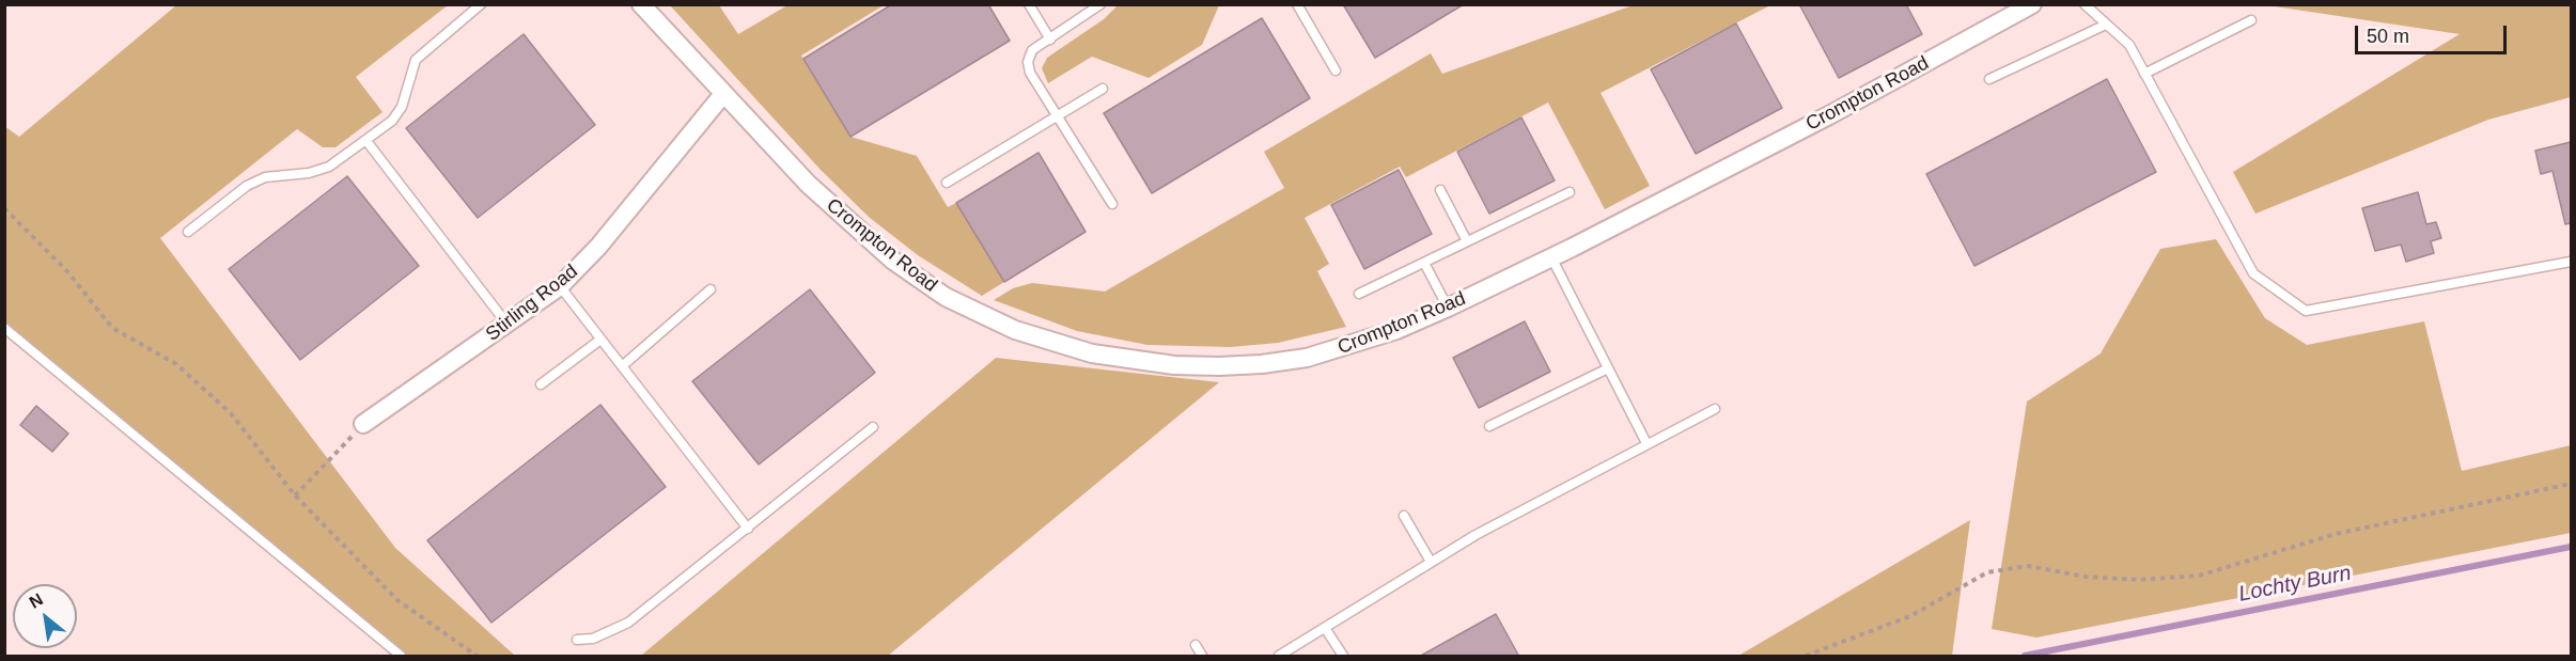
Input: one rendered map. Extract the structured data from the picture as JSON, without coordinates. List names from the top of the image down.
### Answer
{
  "streets": {
    "street": ["Crompton Road", "Stirling Road"]
  },
  "crossings": [
    ["Crompton Road", "Stirling Road"]
  ],
  "water": ["Lochty Burn"],
  "scale_bar": "50 m",
  "north": "top left"
}
